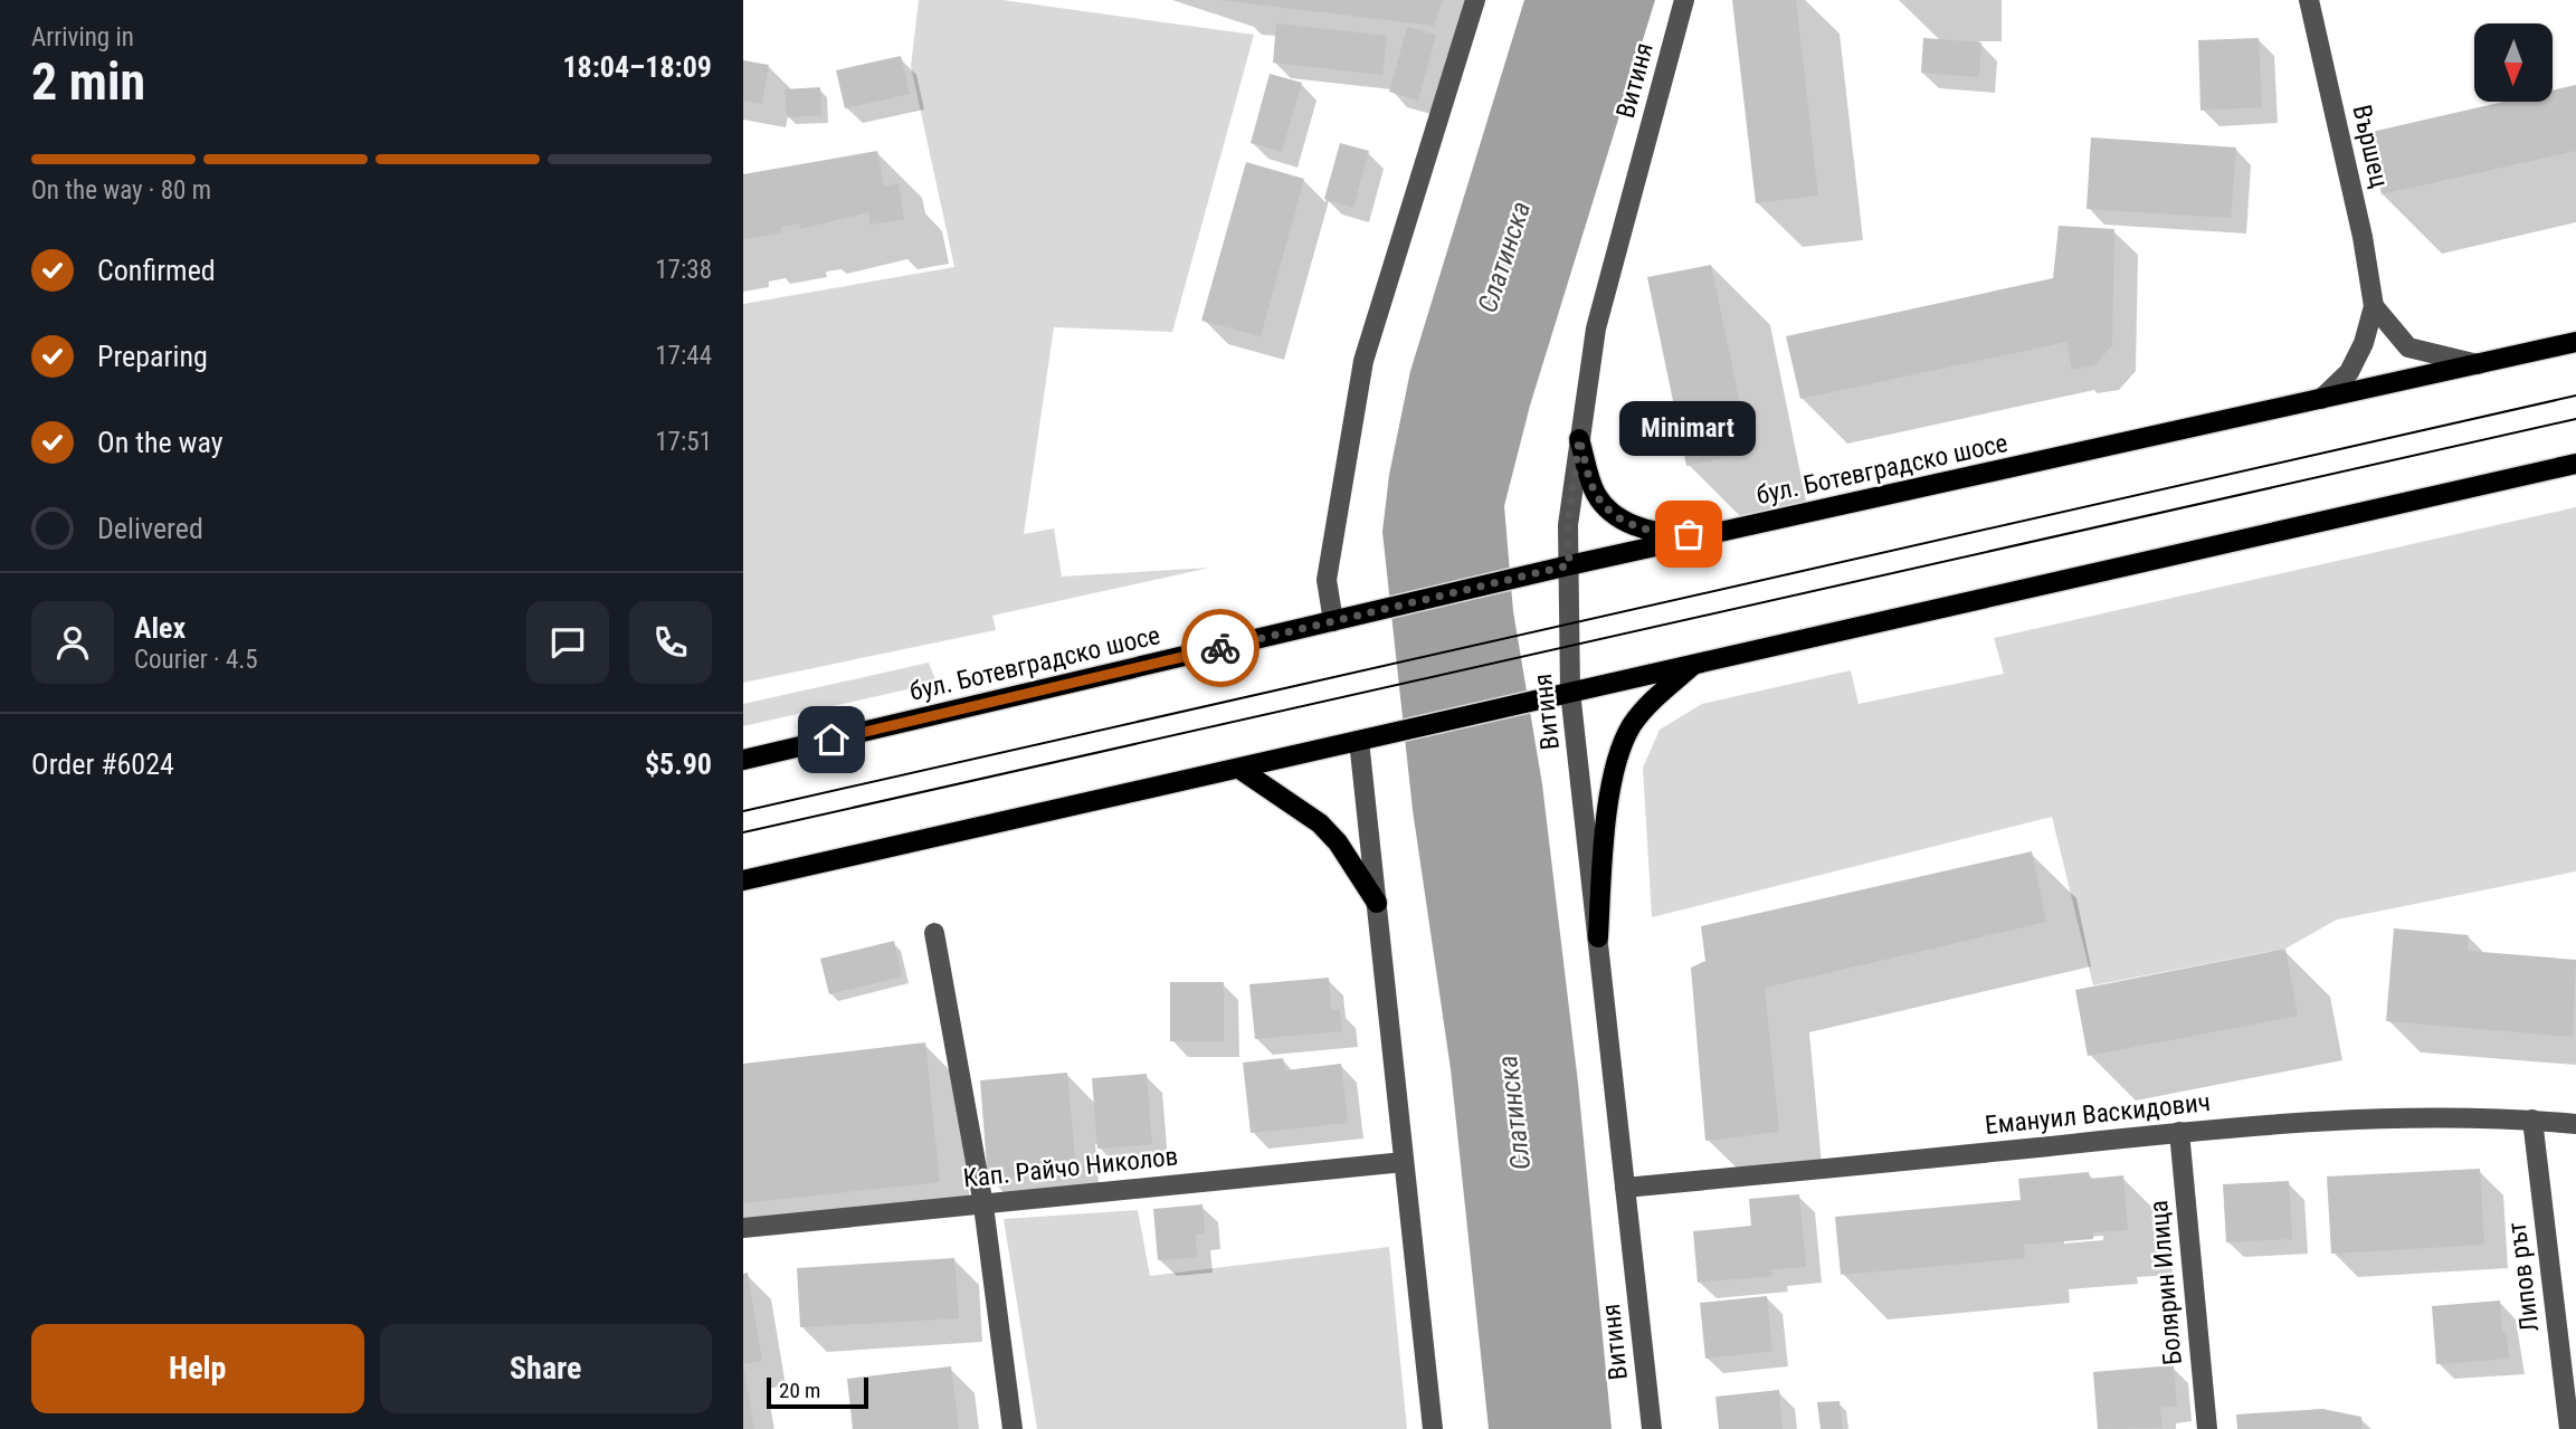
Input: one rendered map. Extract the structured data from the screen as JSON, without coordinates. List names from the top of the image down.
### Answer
{
  "streets": {
    "main road": ["бул. Ботевградско шосе"],
    "street": [
      "Витиня",
      "Вършец",
      "Емануил Васкидович",
      "Кап. Райчо Николов",
      "Липов рът",
      "Болярин Илица"
    ]
  },
  "crossings": [
    ["Витиня", "бул. Ботевградско шосе"],
    ["Витиня", "Емануил Васкидович"],
    ["Вършец", "бул. Ботевградско шосе"],
    ["Емануил Васкидович", "Липов рът"],
    ["Емануил Васкидович", "Болярин Илица"]
  ],
  "water": ["Слатинска"],
  "places": ["Minimart"],
  "scale_bar": "20 m",
  "north": "bottom",
  "page": {
    "heading": ["2 min", "Arriving in", "18:04–18:09"],
    "panel": [
      "Alex",
      "Courier · 4.5",
      "Order #6024",
      "$5.90"
    ],
    "bar": "On the way · 80 m",
    "list": [
      ["Confirmed", "17:38"],
      ["Preparing", "17:44"],
      ["On the way", "17:51"],
      "Delivered"
    ],
    "bubble": "Minimart",
    "buttons": ["Help", "Share"],
    "scale": "20 m"
  }
}
